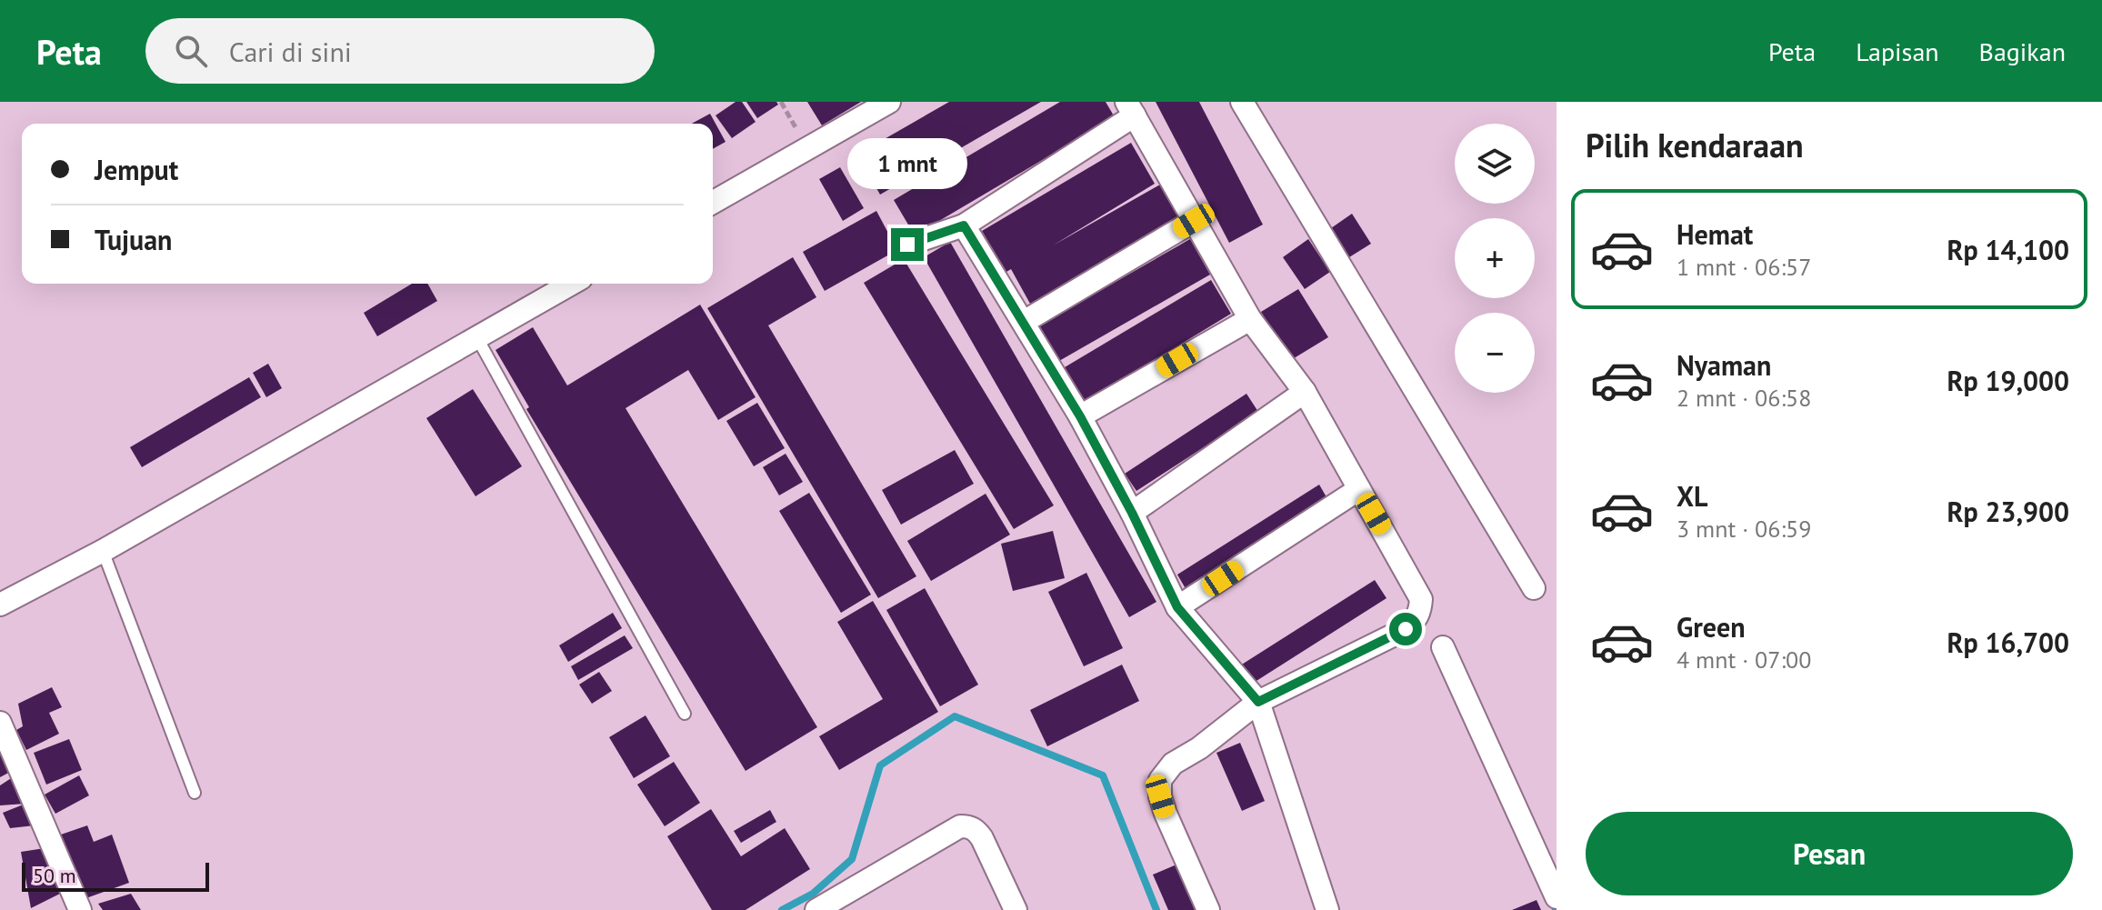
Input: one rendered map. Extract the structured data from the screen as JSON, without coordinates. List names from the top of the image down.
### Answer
{
  "scale_bar": "50 m",
  "page": {
    "header": "Peta",
    "search": "Cari di sini",
    "nav": ["Peta", "Lapisan", "Bagikan"],
    "heading": "Pilih kendaraan",
    "map_buttons": ["+", "−"],
    "banner": ["Jemput", "Tujuan"],
    "bubble": "1 mnt",
    "list": [
      {
        "name": "Hemat",
        "note": "1 mnt · 06:57",
        "value": "Rp 14,100"
      },
      {
        "name": "Nyaman",
        "note": "2 mnt · 06:58",
        "value": "Rp 19,000"
      },
      {
        "name": "XL",
        "note": "3 mnt · 06:59",
        "value": "Rp 23,900"
      },
      {
        "name": "Green",
        "note": "4 mnt · 07:00",
        "value": "Rp 16,700"
      }
    ],
    "buttons": "Pesan",
    "scale": "50 m"
  }
}
